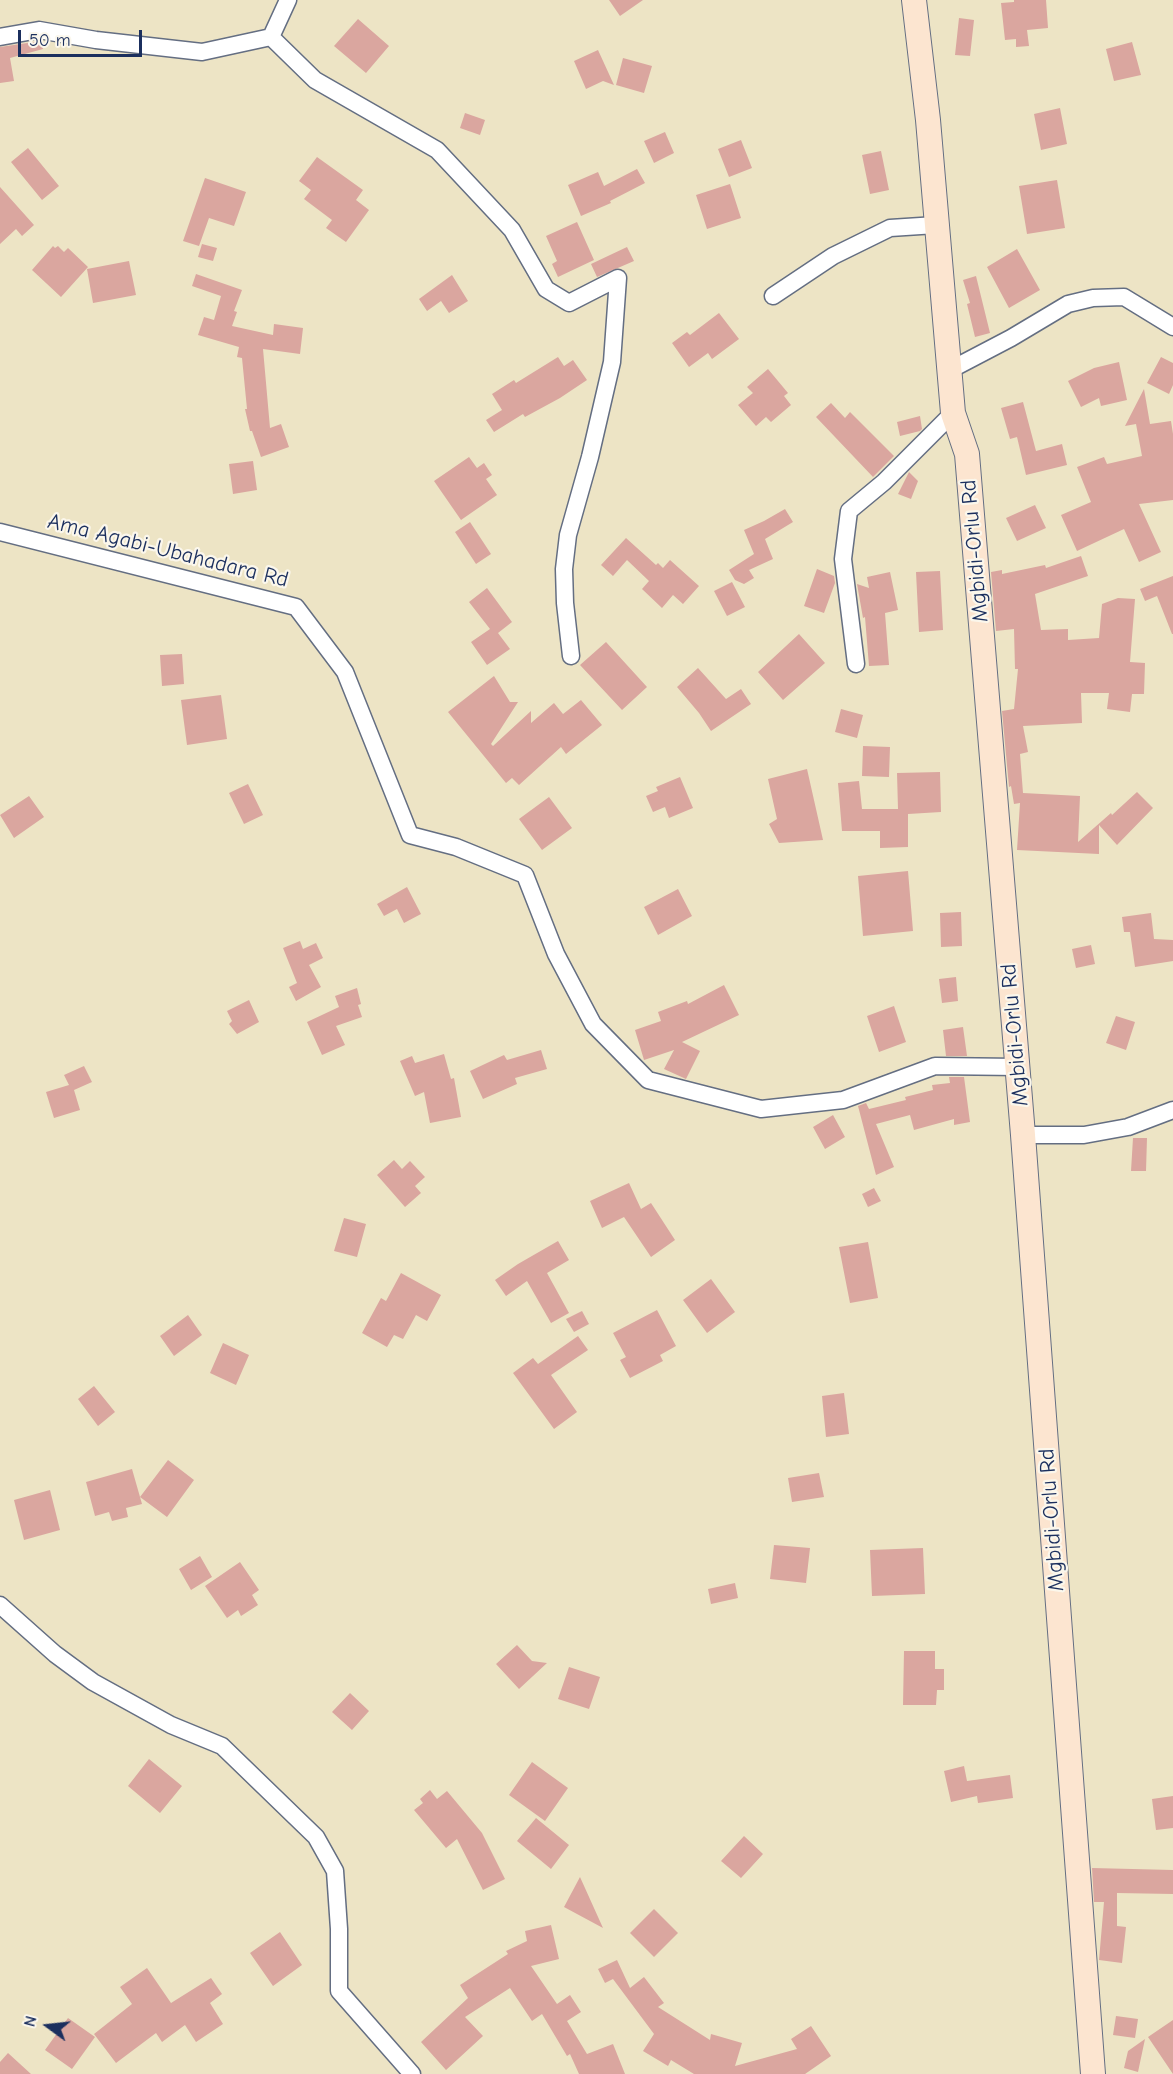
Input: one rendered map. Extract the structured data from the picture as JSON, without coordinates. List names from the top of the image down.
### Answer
{
  "streets": {
    "main road": ["Mgbidi-Orlu Rd"],
    "street": ["Ama Agabi-Ubahadara Rd"]
  },
  "crossings": [
    ["Ama Agabi-Ubahadara Rd", "Mgbidi-Orlu Rd"]
  ],
  "scale_bar": "50 m",
  "north": "left"
}
